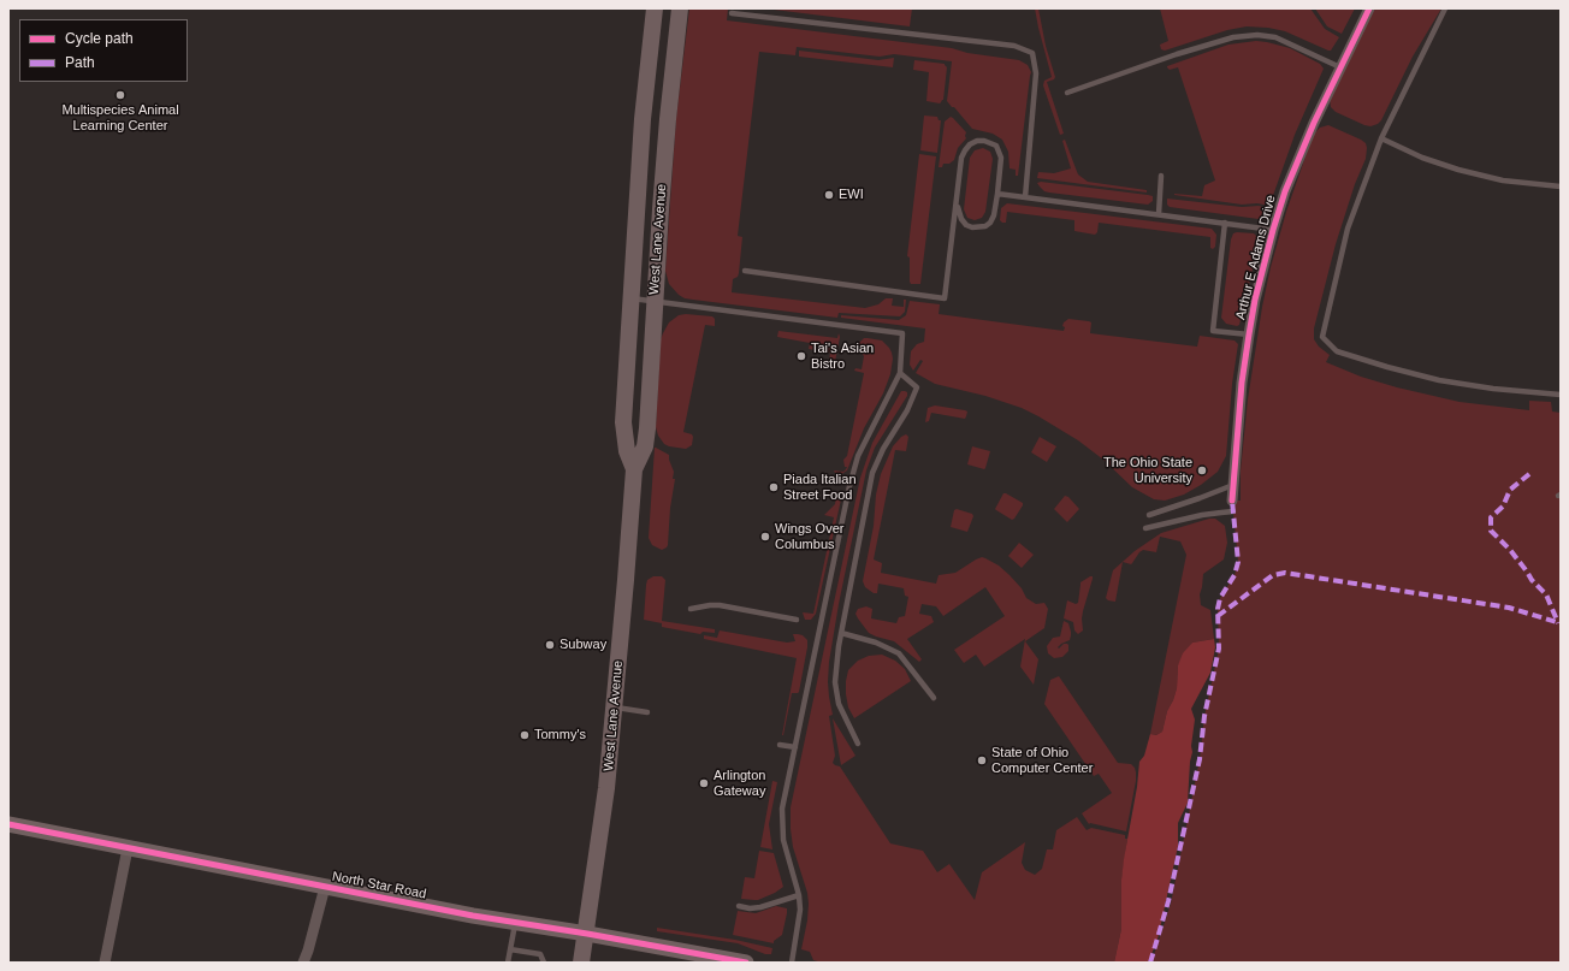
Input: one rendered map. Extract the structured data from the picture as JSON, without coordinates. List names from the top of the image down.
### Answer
{
  "streets": {
    "main road": ["West Lane Avenue"],
    "street": ["Arthur E Adams Drive", "North Star Road"]
  },
  "crossings": [
    ["West Lane Avenue", "North Star Road"]
  ],
  "places": [
    "Multispecies Animal Learning Center",
    "EWI",
    "Tai's Asian Bistro",
    "The Ohio State University",
    "Piada Italian Street Food",
    "Wings Over Columbus",
    "Subway",
    "Tommy's",
    "State of Ohio Computer Center",
    "Arlington Gateway"
  ],
  "legend": ["Cycle path", "Path"]
}
